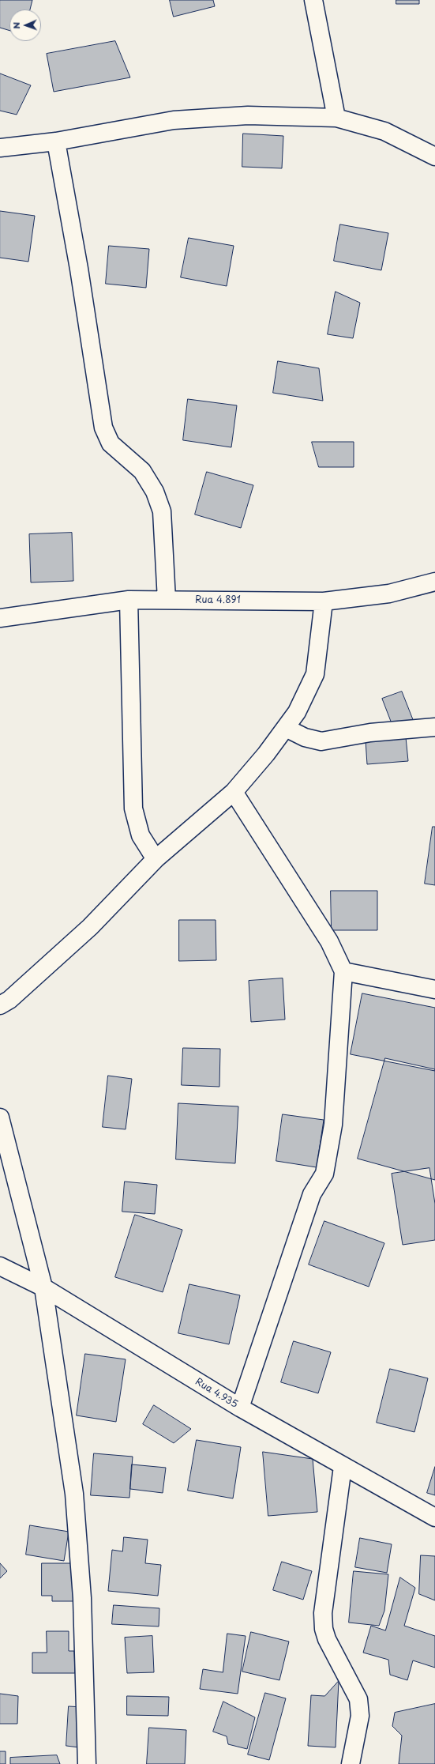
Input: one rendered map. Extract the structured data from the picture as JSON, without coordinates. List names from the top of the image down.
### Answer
{
  "streets": {
    "street": ["Rua 4.891", "Rua 4.935"]
  },
  "north": "left"
}
